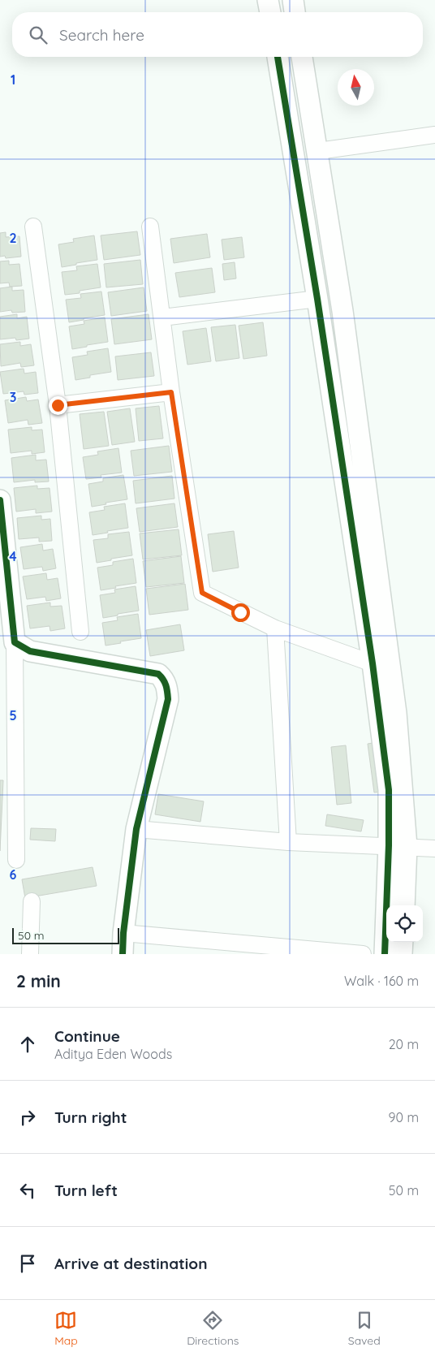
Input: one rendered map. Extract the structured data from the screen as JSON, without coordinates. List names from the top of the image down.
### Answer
{
  "scale_bar": "50 m",
  "north": "top",
  "page": {
    "search": "Search here",
    "scale": "50 m",
    "heading": ["2 min", "Walk · 160 m"],
    "list": [
      ["Continue", "Aditya Eden Woods", "20 m"],
      ["Turn right", "90 m"],
      ["Turn left", "50 m"],
      "Arrive at destination"
    ],
    "nav": ["Map", "Directions", "Saved"]
  },
  "grid": {
    "rows": [
      "1",
      "2",
      "3",
      "4",
      "5",
      "6"
    ]
  }
}
